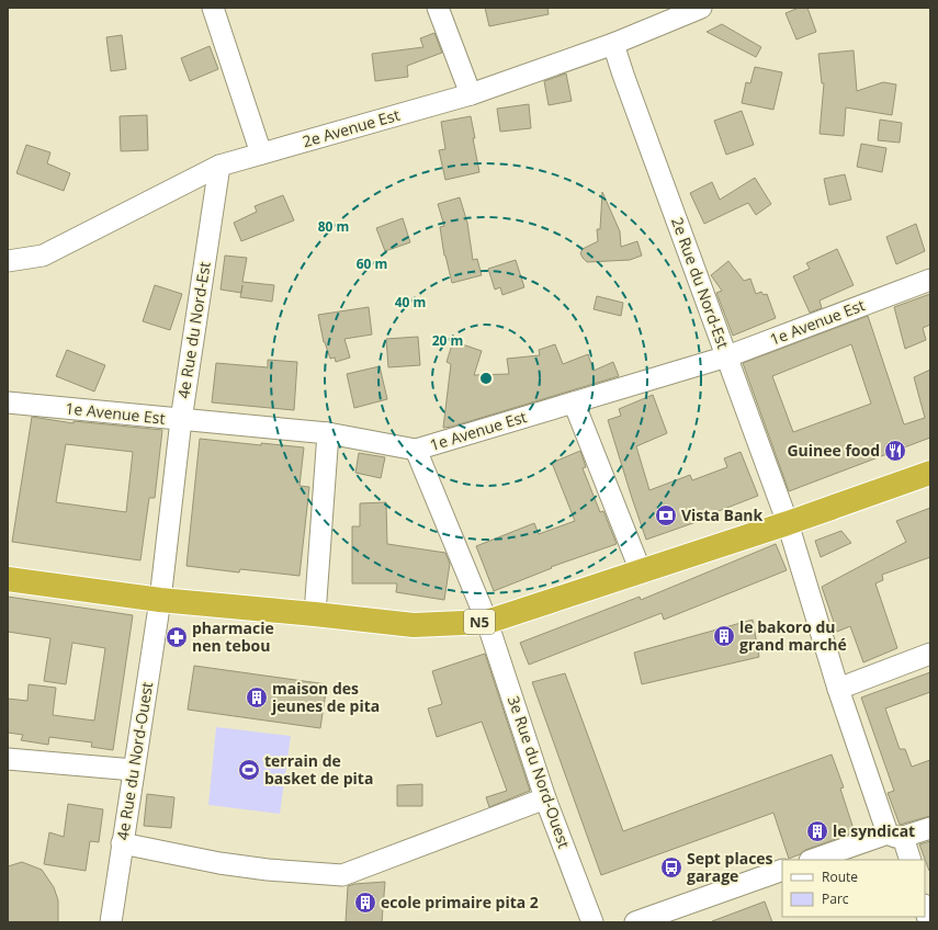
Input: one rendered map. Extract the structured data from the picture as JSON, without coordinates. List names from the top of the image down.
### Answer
{
  "streets": {
    "highway": ["N5"],
    "street": [
      "2e Avenue Est",
      "2e Rue du Nord-Est",
      "1e Avenue Est",
      "4e Rue du Nord-Est",
      "4e Rue du Nord-Ouest",
      "3e Rue du Nord-Ouest"
    ]
  },
  "crossings": [
    ["2e Avenue Est", "2e Rue du Nord-Est"],
    ["2e Avenue Est", "4e Rue du Nord-Est"],
    ["2e Rue du Nord-Est", "1e Avenue Est"],
    ["2e Rue du Nord-Est", "N5"],
    ["1e Avenue Est", "4e Rue du Nord-Est"],
    ["1e Avenue Est", "3e Rue du Nord-Ouest"],
    ["4e Rue du Nord-Est", "N5"],
    ["4e Rue du Nord-Est", "4e Rue du Nord-Ouest"],
    ["N5", "4e Rue du Nord-Ouest"],
    ["N5", "3e Rue du Nord-Ouest"]
  ],
  "places": {
    "restaurant": ["Guinee food"],
    "bank": ["Vista Bank"],
    "building": [
      "le bakoro du grand marché",
      "maison des jeunes de pita",
      "le syndicat",
      "ecole primaire pita 2"
    ],
    "pharmacy": ["pharmacie nen tebou"],
    "sports": ["terrain de basket de pita"],
    "bus stop": ["Sept places garage"]
  },
  "legend": ["Route", "Parc"],
  "rings": [
    "80 m",
    "60 m",
    "40 m",
    "20 m"
  ]
}
